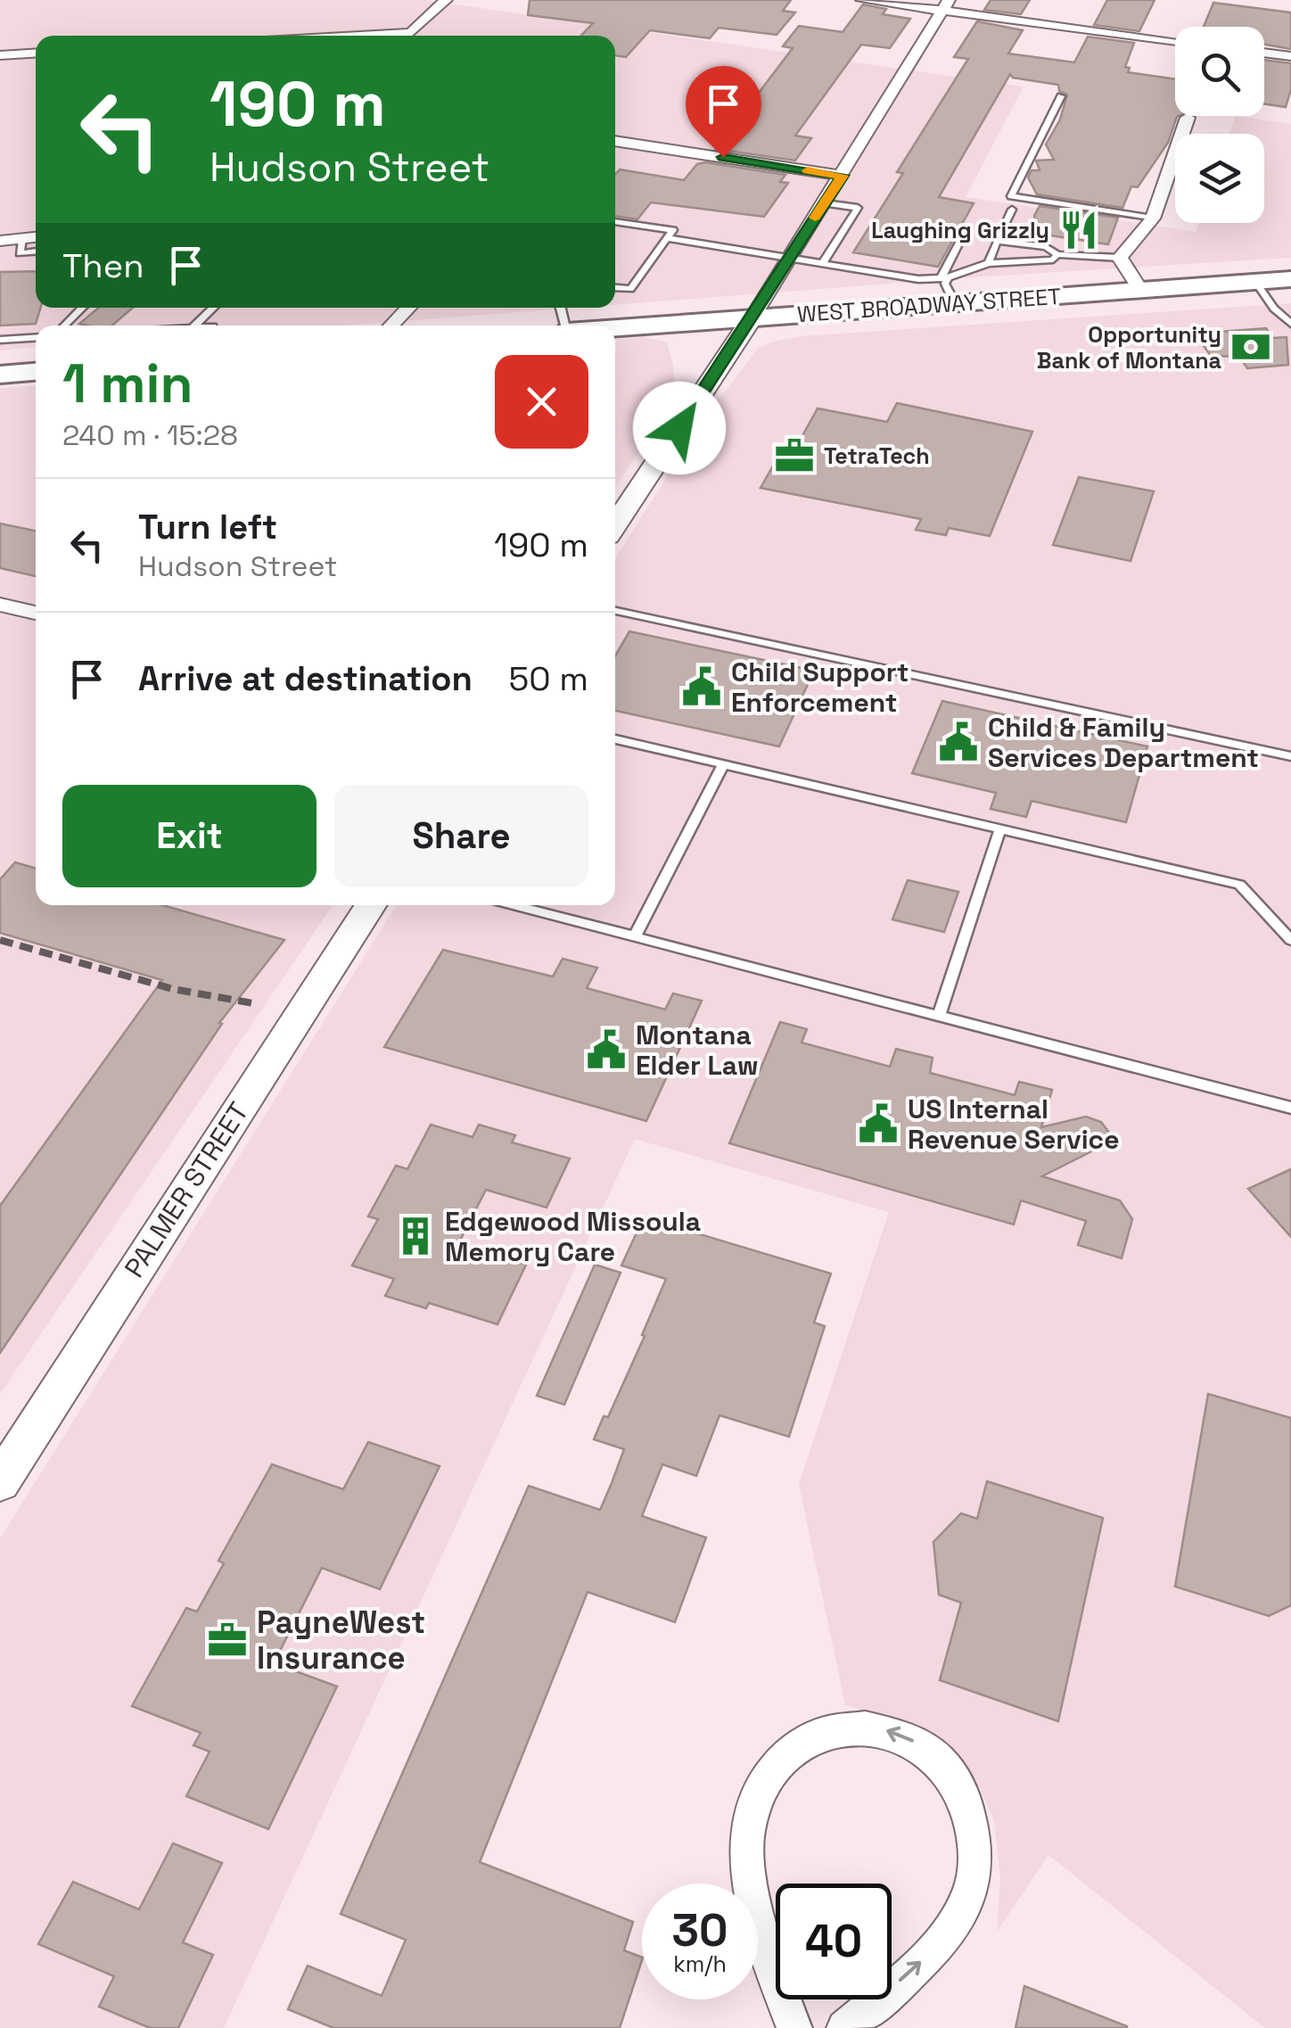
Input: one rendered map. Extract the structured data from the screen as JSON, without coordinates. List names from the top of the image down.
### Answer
{
  "streets": {
    "main road": ["WEST BROADWAY STREET"],
    "street": ["PALMER STREET"]
  },
  "places": {
    "restaurant": ["Laughing Grizzly"],
    "bank": ["Opportunity Bank of Montana"],
    "office": ["TetraTech", "PayneWest Insurance"],
    "public building": [
      "Child Support Enforcement",
      "Child & Family Services Department",
      "Montana Elder Law",
      "US Internal Revenue Service"
    ],
    "building": ["Edgewood Missoula Memory Care"]
  },
  "page": {
    "turn": ["190 m", "Hudson Street"],
    "then": "Then",
    "heading": ["1 min", "240 m · 15:28"],
    "list": [
      {
        "name": "Turn left",
        "note": "Hudson Street",
        "value": "190 m"
      },
      {
        "name": "Arrive at destination",
        "value": "50 m"
      }
    ],
    "buttons": ["Exit", "Share"],
    "speed": "30 km/h",
    "limit": "40"
  }
}
